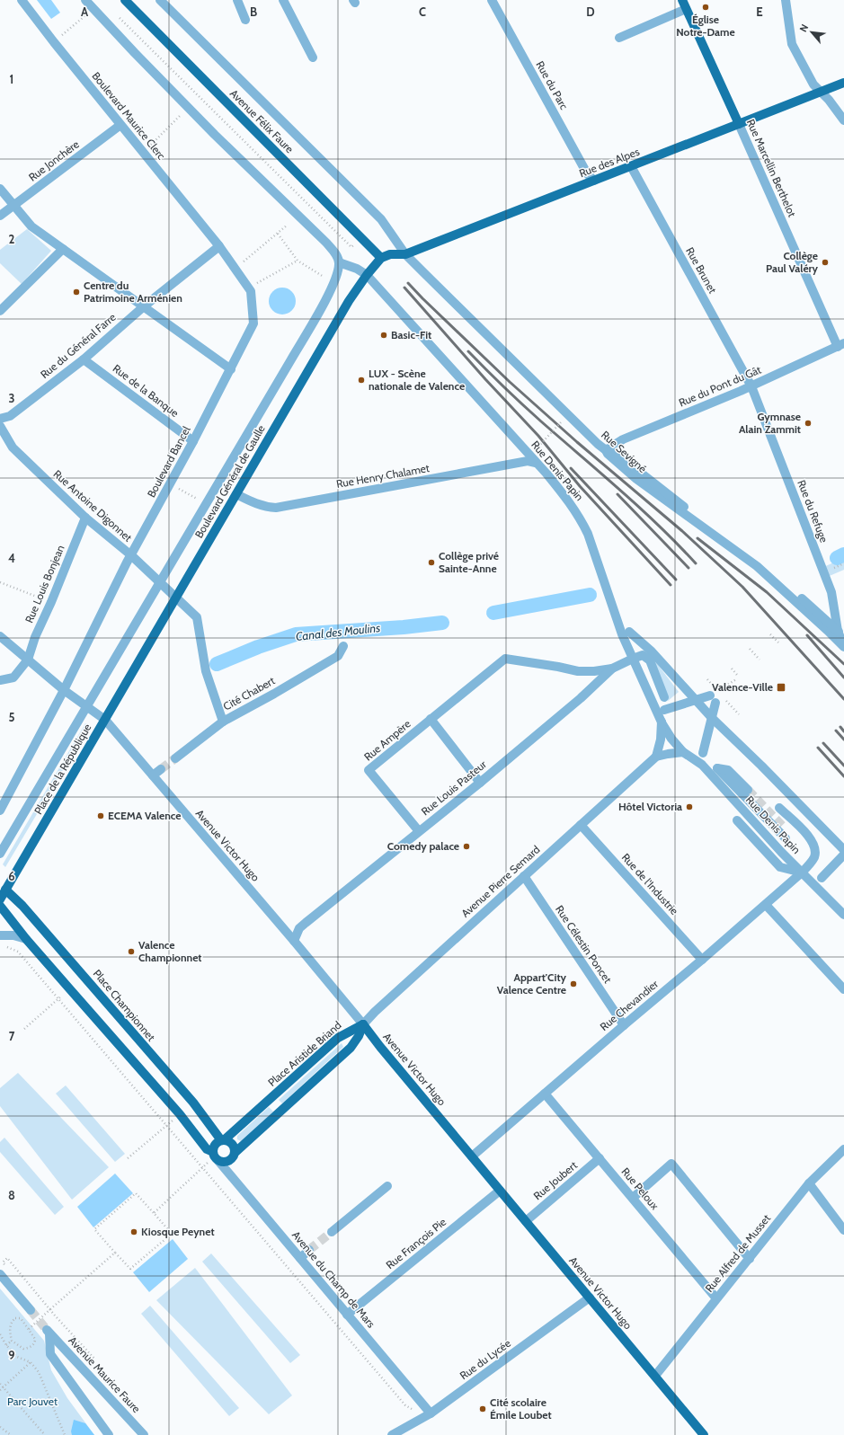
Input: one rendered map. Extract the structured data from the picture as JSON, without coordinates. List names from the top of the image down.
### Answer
{
  "streets": {
    "main road": [
      "Avenue Félix Faure",
      "Rue des Alpes",
      "Rue Marcellin Berthelot",
      "Boulevard Général de Gaulle",
      "Place de la République",
      "Avenue Victor Hugo",
      "Place Championnet",
      "Place Aristide Briand"
    ],
    "street": [
      "Rue du Parc",
      "Boulevard Maurice Clerc",
      "Rue Jonchère",
      "Rue Brunet",
      "Rue du Général Farre",
      "Rue du Pont du Gât",
      "Rue de la Banque",
      "Rue Sevigné",
      "Boulevard Bancel",
      "Rue Denis Papin",
      "Rue Henry Chalamet",
      "Rue Antoine Digonnet",
      "Rue du Refuge",
      "Rue Louis Bonjean",
      "Cité Chabert",
      "Rue Ampère",
      "Rue Louis Pasteur",
      "Avenue Pierre Semard",
      "Rue de l'Industrie",
      "Rue Célestin Poncet",
      "Rue Chevandier",
      "Rue Joubert",
      "Rue Peloux",
      "Rue François Pie",
      "Rue Alfred de Musset",
      "Avenue du Champ de Mars",
      "Rue du Lycée",
      "Avenue Maurice Faure"
    ]
  },
  "crossings": [
    ["Rue du Parc", "Rue des Alpes"],
    ["Boulevard Maurice Clerc", "Rue Jonchère"],
    ["Boulevard Maurice Clerc", "Rue du Général Farre"],
    ["Boulevard Maurice Clerc", "Boulevard Bancel"],
    ["Avenue Félix Faure", "Rue des Alpes"],
    ["Avenue Félix Faure", "Boulevard Général de Gaulle"],
    ["Rue des Alpes", "Rue Marcellin Berthelot"],
    ["Rue des Alpes", "Rue Brunet"],
    ["Rue des Alpes", "Rue Sevigné"],
    ["Rue des Alpes", "Boulevard Général de Gaulle"],
    ["Rue Marcellin Berthelot", "Rue du Pont du Gât"],
    ["Rue Brunet", "Rue du Pont du Gât"],
    ["Rue Brunet", "Rue du Refuge"],
    ["Rue du Général Farre", "Rue de la Banque"],
    ["Rue du Général Farre", "Boulevard Bancel"],
    ["Rue du Pont du Gât", "Rue Sevigné"],
    ["Rue du Pont du Gât", "Rue du Refuge"],
    ["Rue de la Banque", "Boulevard Bancel"],
    ["Rue Sevigné", "Rue du Refuge"],
    ["Boulevard Bancel", "Rue Antoine Digonnet"],
    ["Boulevard Bancel", "Place de la République"],
    ["Rue Denis Papin", "Rue Henry Chalamet"],
    ["Rue Denis Papin", "Boulevard Général de Gaulle"],
    ["Rue Denis Papin", "Rue Louis Pasteur"],
    ["Rue Denis Papin", "Rue Chevandier"],
    ["Rue Henry Chalamet", "Boulevard Général de Gaulle"],
    ["Boulevard Général de Gaulle", "Rue Antoine Digonnet"],
    ["Boulevard Général de Gaulle", "Cité Chabert"],
    ["Boulevard Général de Gaulle", "Place de la République"],
    ["Boulevard Général de Gaulle", "Avenue Victor Hugo"],
    ["Rue Antoine Digonnet", "Rue Louis Bonjean"],
    ["Rue Antoine Digonnet", "Cité Chabert"],
    ["Rue Louis Bonjean", "Place de la République"],
    ["Rue Ampère", "Rue Louis Pasteur"],
    ["Place de la République", "Avenue Victor Hugo"],
    ["Place de la République", "Place Championnet"],
    ["Rue Louis Pasteur", "Avenue Victor Hugo"],
    ["Avenue Victor Hugo", "Avenue Pierre Semard"],
    ["Avenue Victor Hugo", "Rue Chevandier"],
    ["Avenue Victor Hugo", "Place Aristide Briand"],
    ["Avenue Victor Hugo", "Rue Joubert"],
    ["Avenue Victor Hugo", "Rue François Pie"],
    ["Avenue Victor Hugo", "Rue Alfred de Musset"],
    ["Avenue Victor Hugo", "Rue du Lycée"],
    ["Avenue Pierre Semard", "Rue de l'Industrie"],
    ["Avenue Pierre Semard", "Rue Célestin Poncet"],
    ["Avenue Pierre Semard", "Place Aristide Briand"],
    ["Rue de l'Industrie", "Rue Chevandier"],
    ["Rue Célestin Poncet", "Rue Chevandier"],
    ["Place Championnet", "Place Aristide Briand"],
    ["Place Championnet", "Avenue du Champ de Mars"],
    ["Rue Chevandier", "Rue Peloux"],
    ["Place Aristide Briand", "Avenue du Champ de Mars"],
    ["Rue Joubert", "Rue Peloux"],
    ["Rue Peloux", "Rue Alfred de Musset"],
    ["Rue François Pie", "Avenue du Champ de Mars"],
    ["Avenue du Champ de Mars", "Rue du Lycée"]
  ],
  "water": ["Canal des Moulins"],
  "parks": ["Parc Jouvet"],
  "places": {
    "other": [
      "Église Notre-Dame",
      "Collège Paul Valéry",
      "Centre du Patrimoine Arménien",
      "Basic-Fit",
      "LUX - Scène nationale de Valence",
      "Gymnase Alain Zammit",
      "Collège privé Sainte-Anne",
      "Hôtel Victoria",
      "ECEMA Valence",
      "Comedy palace",
      "Valence Championnet",
      "Appart'City Valence Centre",
      "Kiosque Peynet",
      "Cité scolaire Émile Loubet"
    ],
    "transit": ["Valence-Ville"]
  },
  "north": "top left",
  "grid": {
    "columns": [
      "A",
      "B",
      "C",
      "D",
      "E"
    ],
    "rows": [
      "1",
      "2",
      "3",
      "4",
      "5",
      "6",
      "7",
      "8",
      "9"
    ]
  }
}
